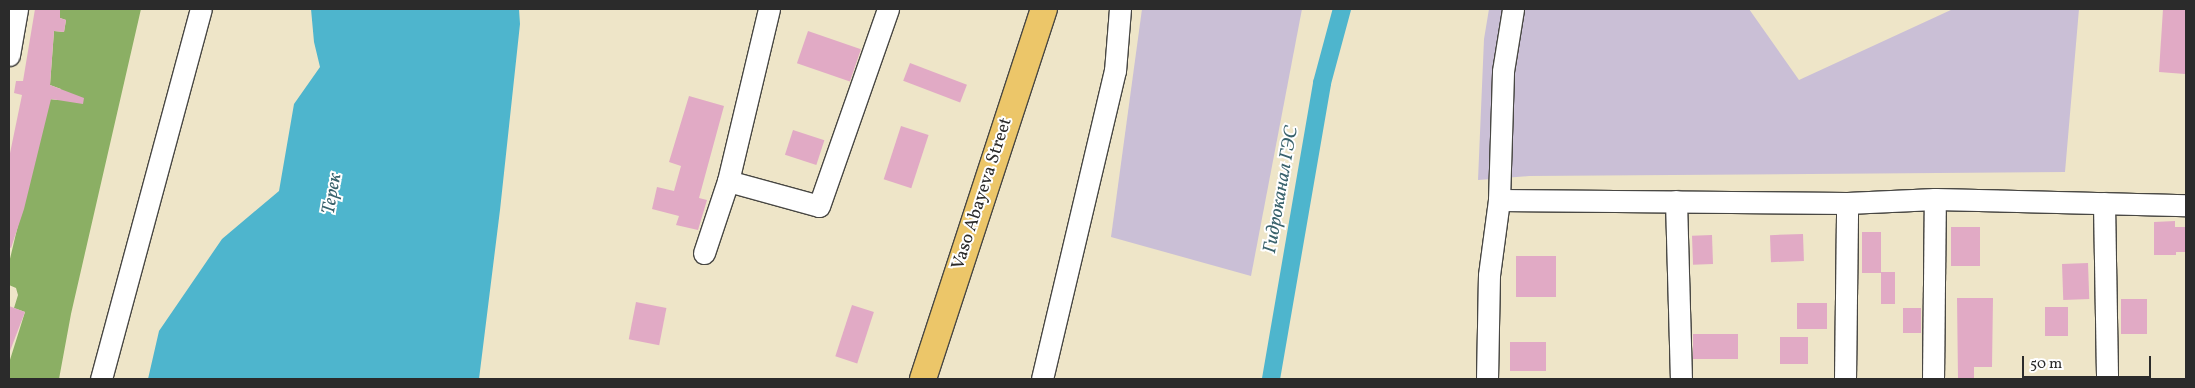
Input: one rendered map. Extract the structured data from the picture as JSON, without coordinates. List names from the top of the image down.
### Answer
{
  "streets": {
    "main road": ["Vaso Abayeva Street"]
  },
  "water": ["Гидроканал ГЭС", "Терек"],
  "scale_bar": "50 m"
}
